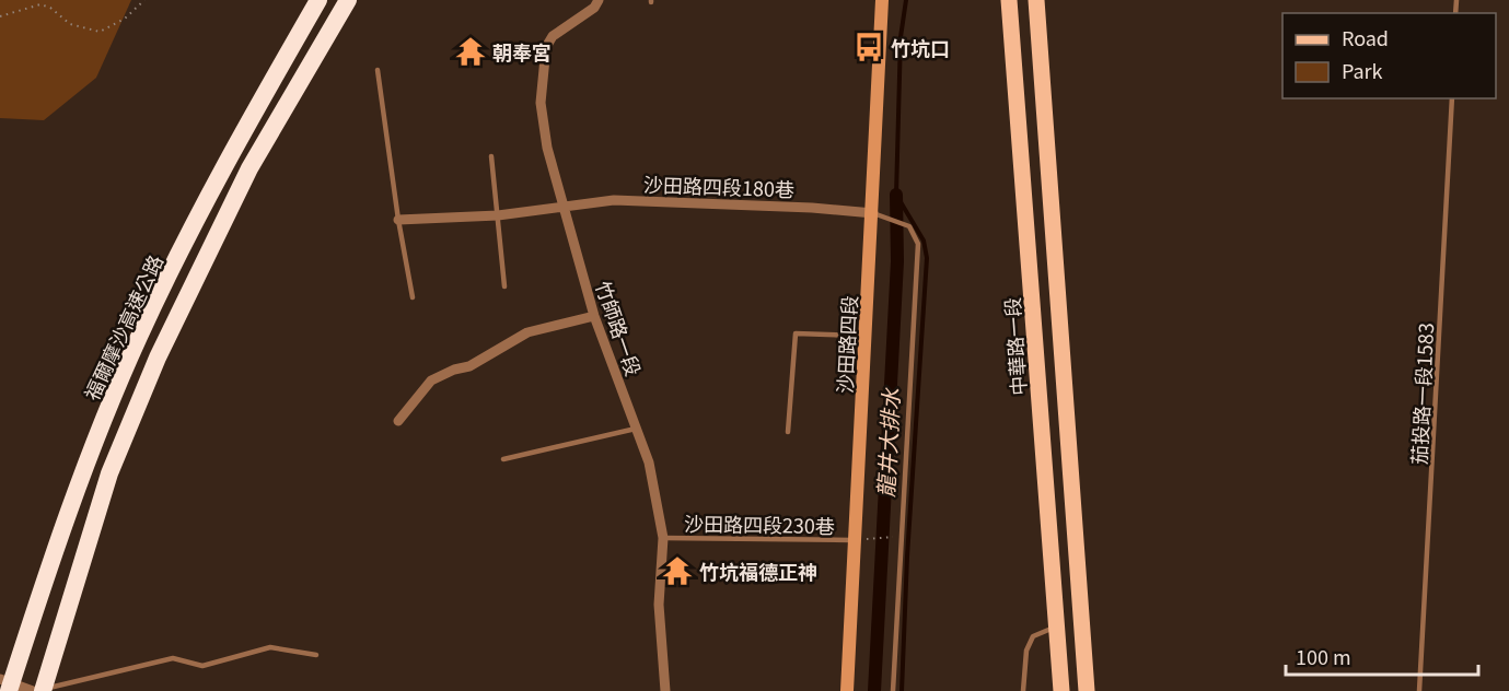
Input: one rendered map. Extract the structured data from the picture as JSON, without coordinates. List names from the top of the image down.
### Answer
{
  "streets": {
    "highway": ["福爾摩沙高速公路"],
    "main road": ["中華路一段"],
    "street": ["沙田路四段180巷", "竹師路一段", "沙田路四段"],
    "lane": ["茄投路一段1583", "沙田路四段230巷"]
  },
  "crossings": [
    ["沙田路四段180巷", "竹師路一段"],
    ["沙田路四段180巷", "沙田路四段"],
    ["竹師路一段", "沙田路四段230巷"],
    ["沙田路四段", "沙田路四段230巷"]
  ],
  "water": ["龍井大排水"],
  "places": {
    "bus stop": ["竹坑口"],
    "temple": ["朝奉宮", "竹坑福德正神"]
  },
  "legend": ["Road", "Park"],
  "scale_bar": "100 m"
}
